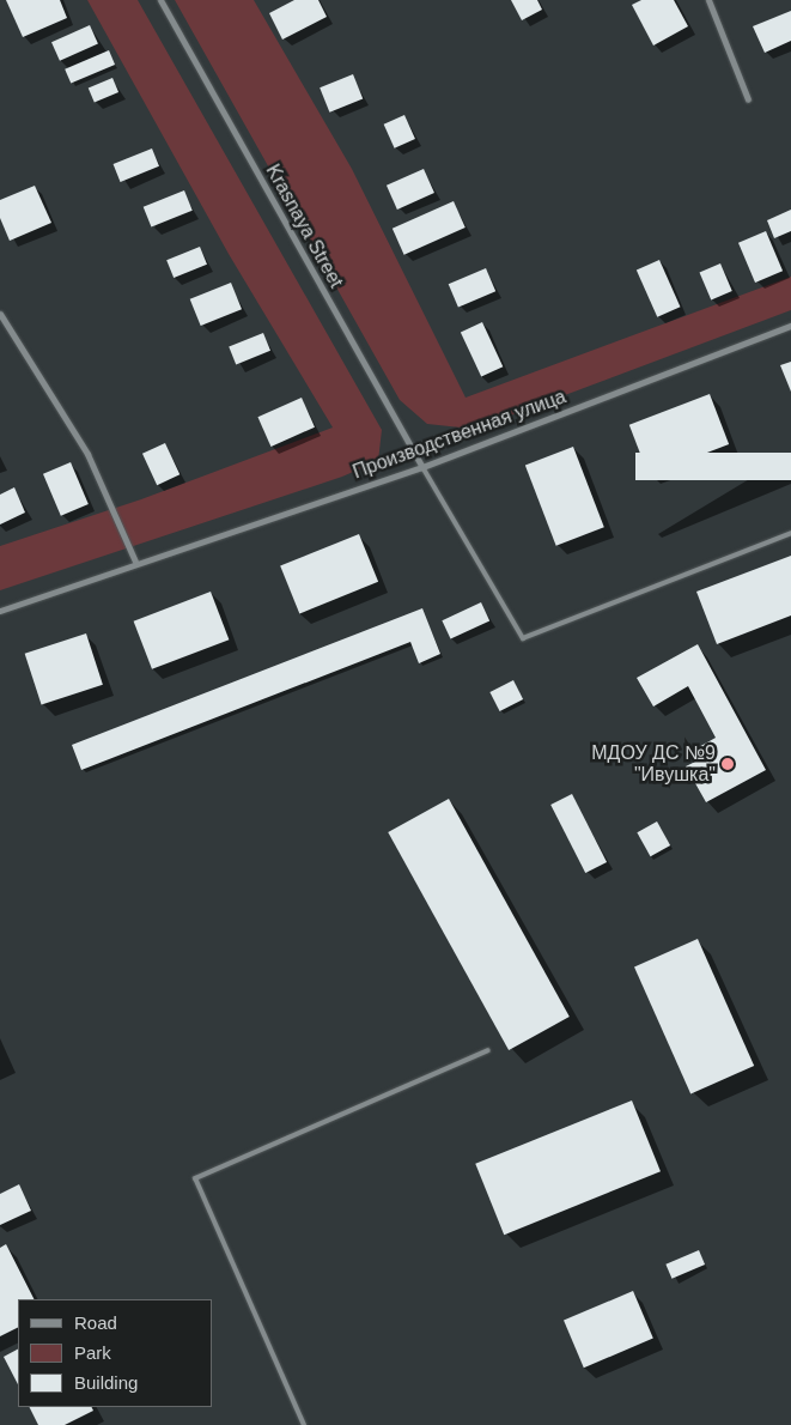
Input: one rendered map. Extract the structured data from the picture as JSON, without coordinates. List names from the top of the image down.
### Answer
{
  "streets": {
    "street": ["Krasnaya Street", "Производственная улица"]
  },
  "crossings": [
    ["Krasnaya Street", "Производственная улица"]
  ],
  "places": ["МДОУ ДС №9 \"Ивушка\""],
  "legend": ["Road", "Park", "Building"]
}
